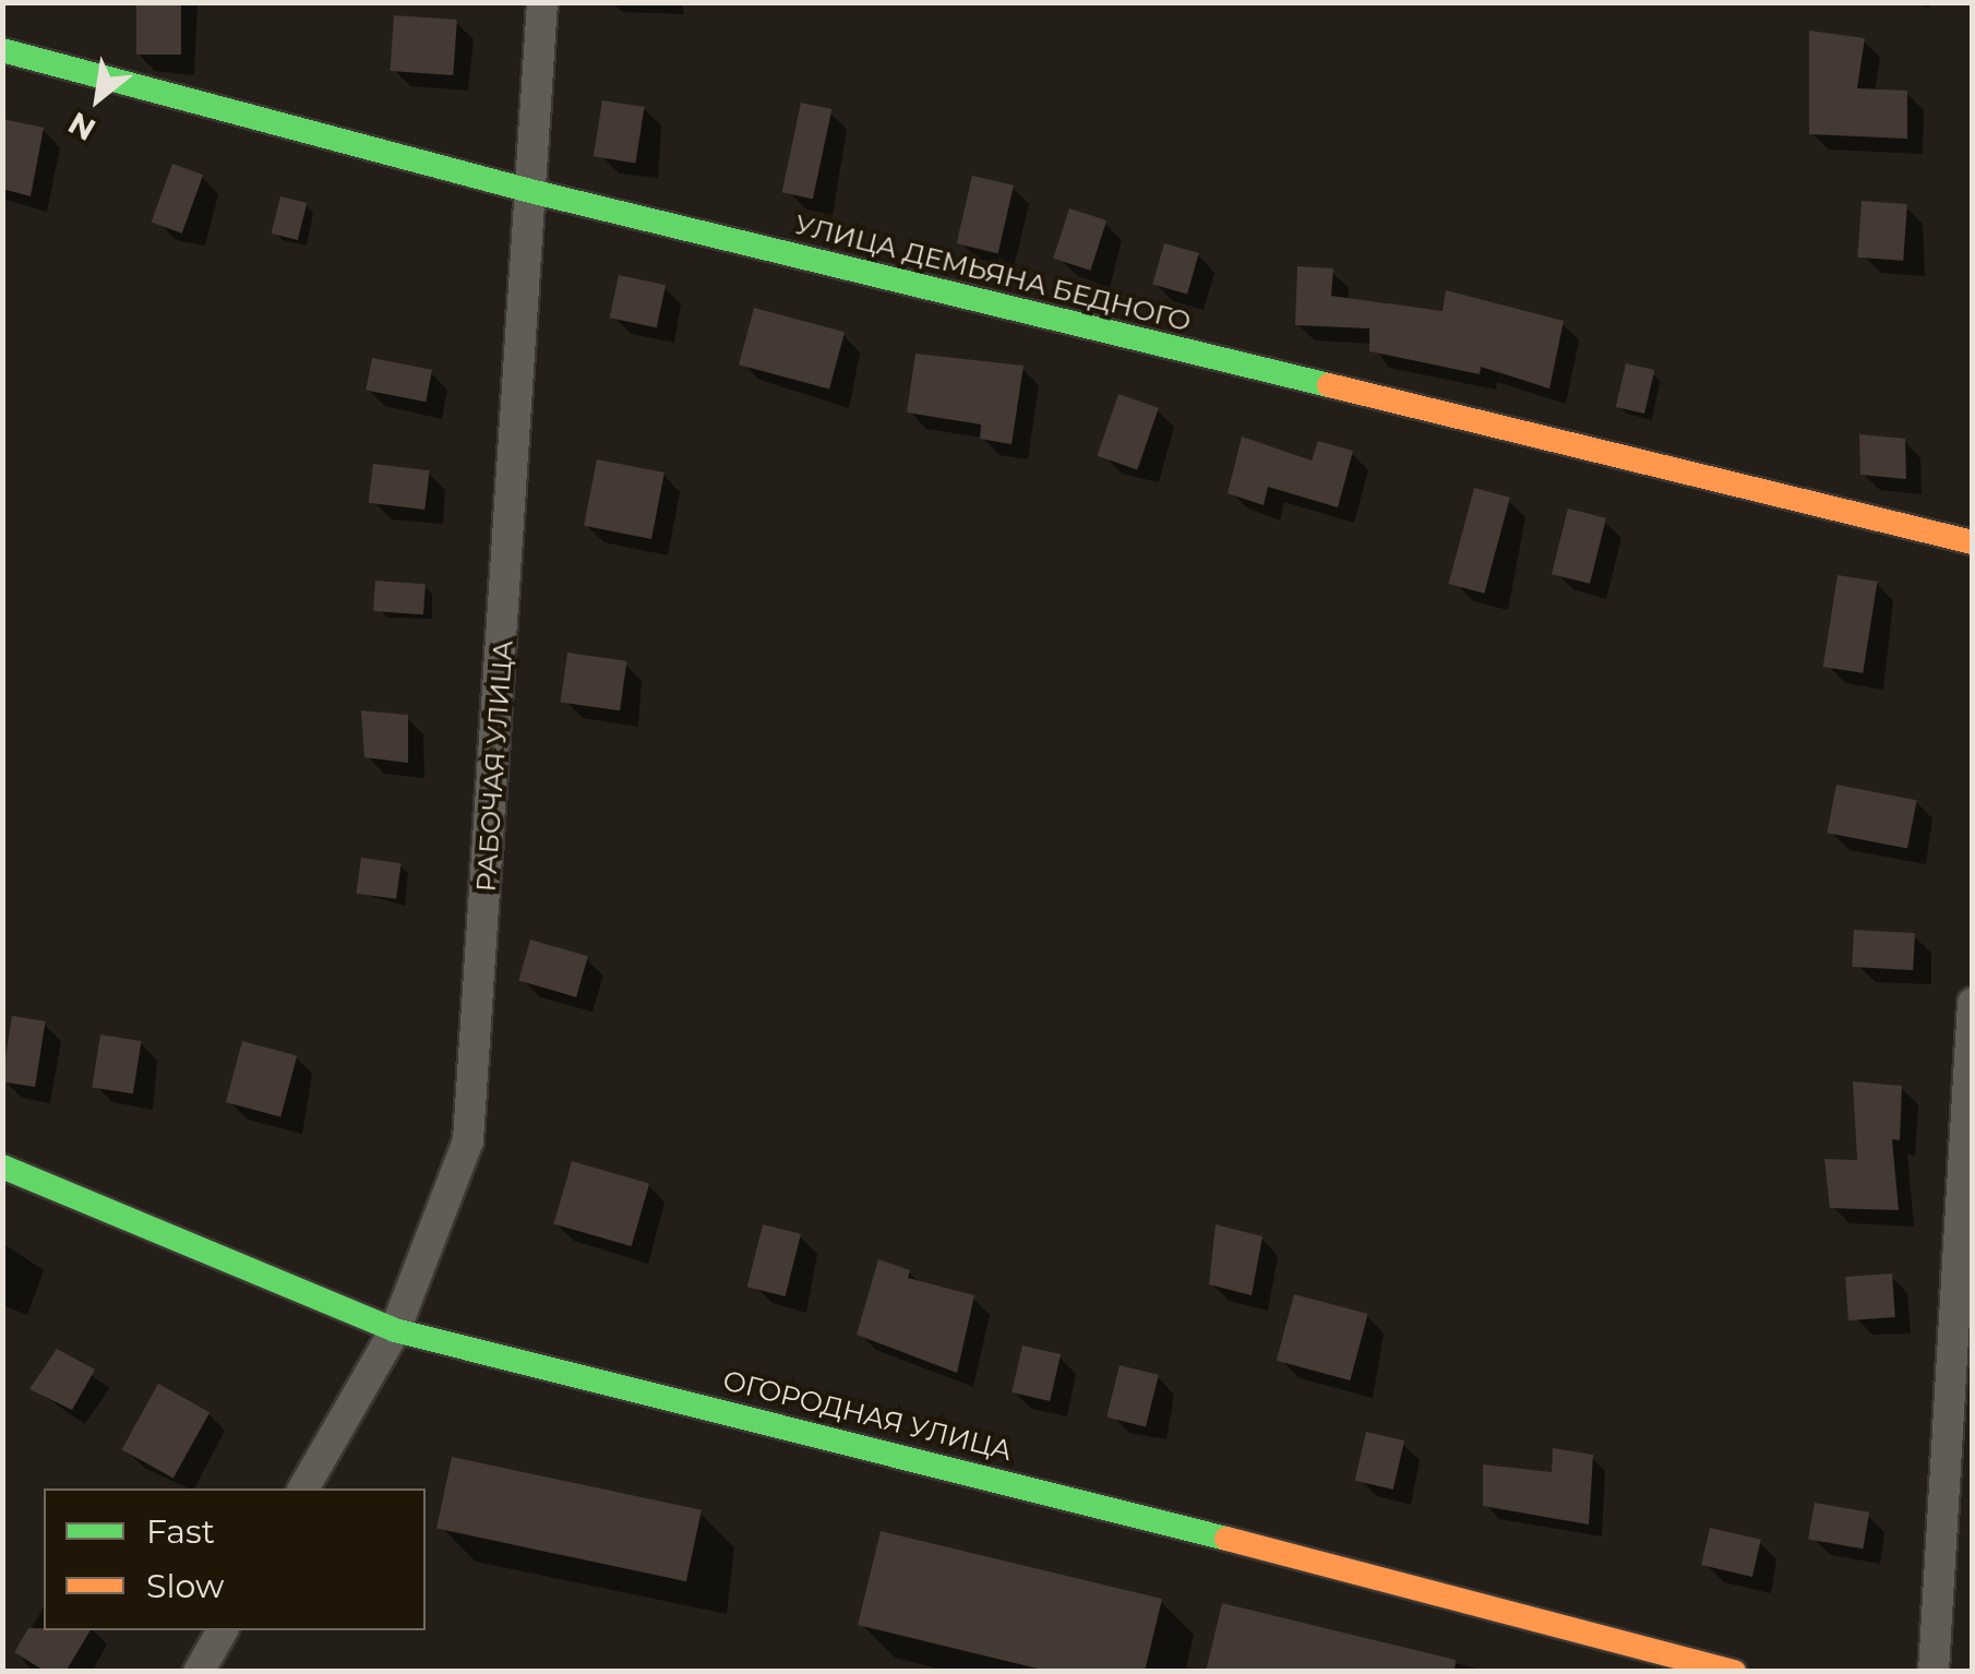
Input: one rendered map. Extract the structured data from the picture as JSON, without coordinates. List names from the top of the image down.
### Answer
{
  "streets": {
    "street": ["УЛИЦА ДЕМЬЯНА БЕДНОГО", "РАБОЧАЯ УЛИЦА", "ОГОРОДНАЯ УЛИЦА"]
  },
  "crossings": [
    ["УЛИЦА ДЕМЬЯНА БЕДНОГО", "РАБОЧАЯ УЛИЦА"],
    ["РАБОЧАЯ УЛИЦА", "ОГОРОДНАЯ УЛИЦА"]
  ],
  "legend": ["Fast", "Slow"],
  "north": "bottom left"
}
